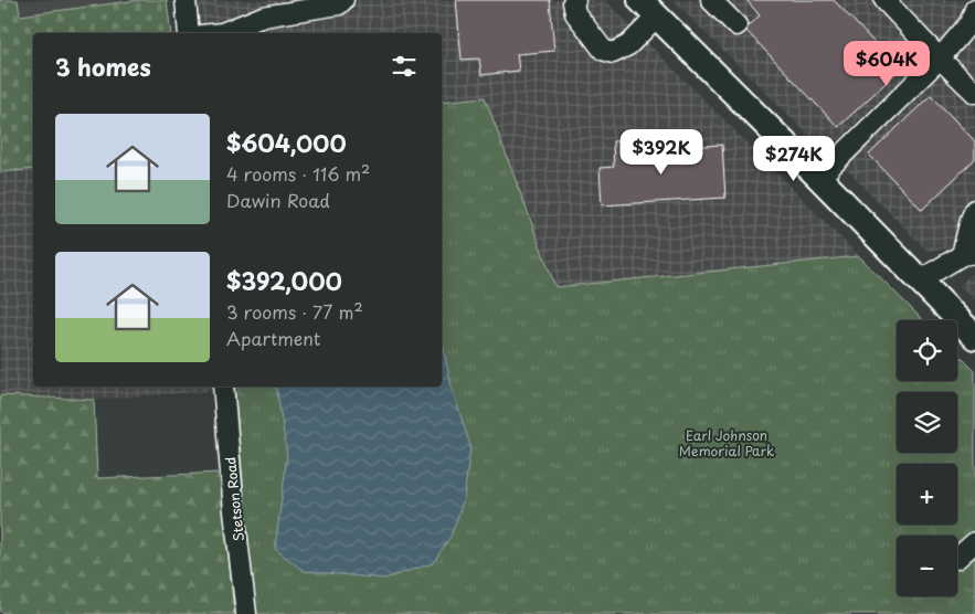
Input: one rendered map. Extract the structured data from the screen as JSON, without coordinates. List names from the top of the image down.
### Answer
{
  "streets": {
    "street": ["Stetson Road"]
  },
  "parks": ["Earl Johnson Memorial Park"],
  "page": {
    "heading": "3 homes",
    "price": ["$604K", "$392K", "$274K"],
    "list": [
      {
        "name": "$604,000",
        "note": "4 rooms · 116 m² · Dawin Road"
      },
      {
        "name": "$392,000",
        "note": "3 rooms · 77 m² · Apartment"
      }
    ],
    "map_buttons": ["+", "−"]
  }
}
